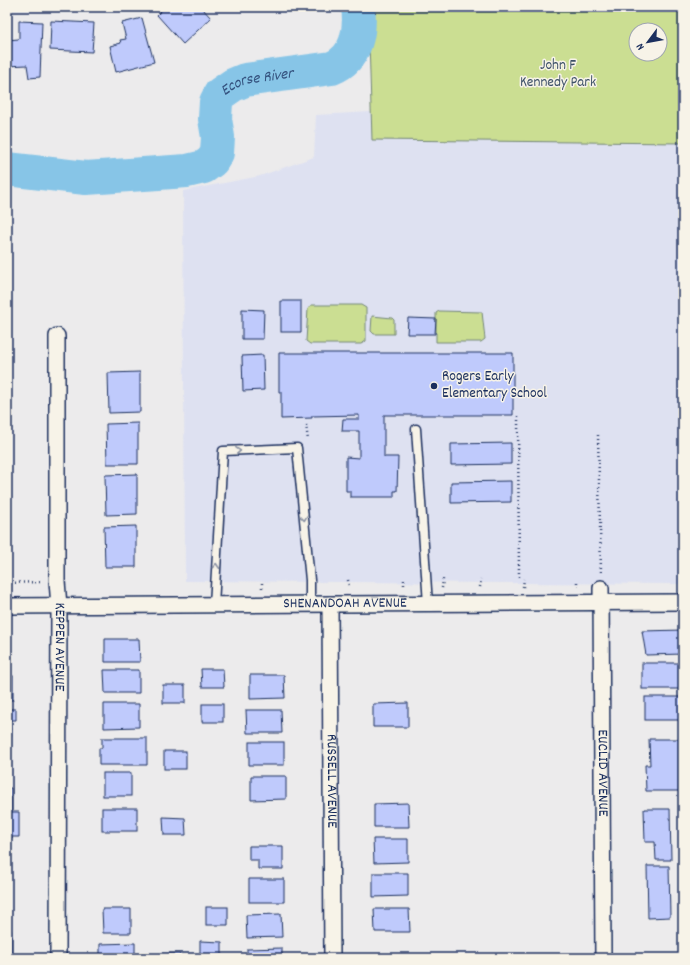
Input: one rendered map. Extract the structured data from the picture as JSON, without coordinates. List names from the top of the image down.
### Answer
{
  "streets": {
    "street": [
      "SHENANDOAH AVENUE",
      "KEPPEN AVENUE",
      "EUCLID AVENUE",
      "RUSSELL AVENUE"
    ]
  },
  "crossings": [
    ["SHENANDOAH AVENUE", "KEPPEN AVENUE"],
    ["SHENANDOAH AVENUE", "EUCLID AVENUE"],
    ["SHENANDOAH AVENUE", "RUSSELL AVENUE"]
  ],
  "water": ["Ecorse River"],
  "parks": ["John F Kennedy Park"],
  "places": ["Rogers Early Elementary School"],
  "north": "bottom left"
}
